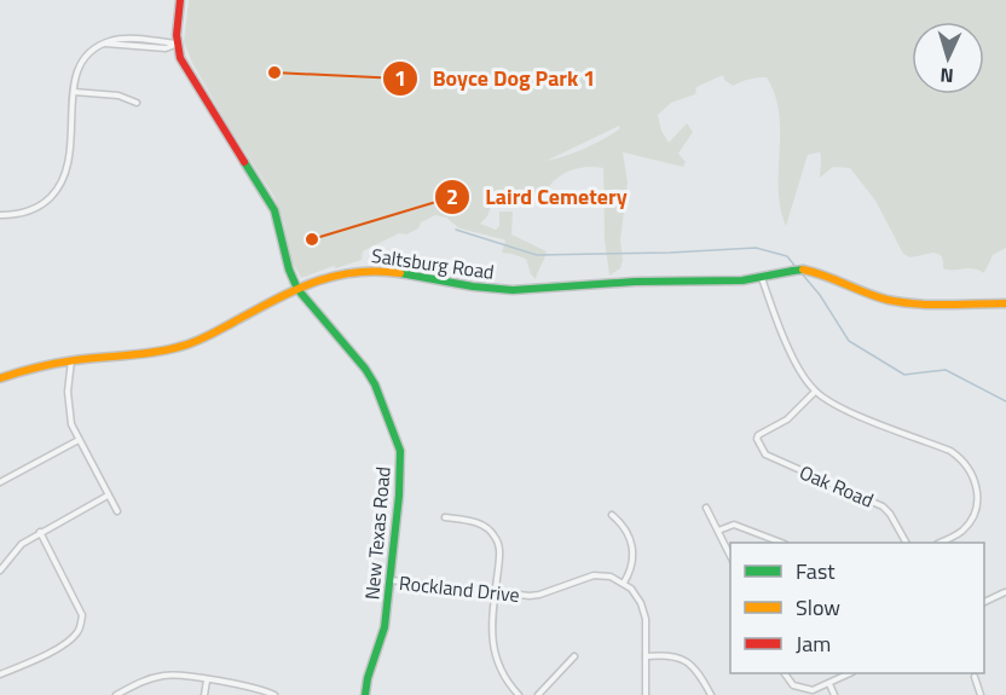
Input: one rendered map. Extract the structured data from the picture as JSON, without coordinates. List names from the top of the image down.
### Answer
{
  "streets": {
    "main road": ["Saltsburg Road", "New Texas Road"],
    "street": ["Oak Road", "Rockland Drive"]
  },
  "crossings": [
    ["Saltsburg Road", "New Texas Road"],
    ["New Texas Road", "Rockland Drive"]
  ],
  "places": ["Boyce Dog Park 1", "Laird Cemetery"],
  "legend": ["Fast", "Slow", "Jam"],
  "north": "bottom"
}
